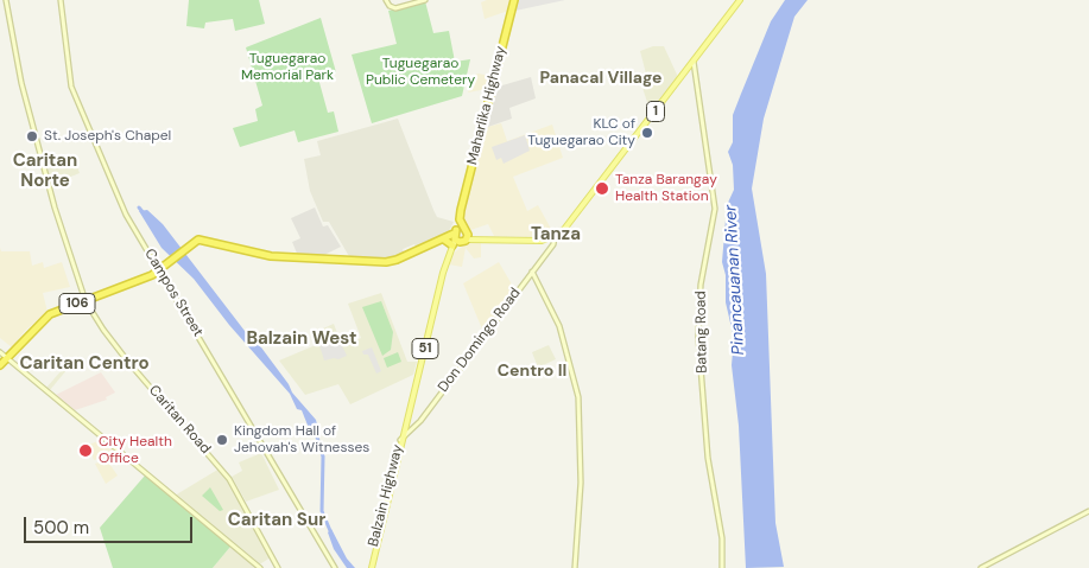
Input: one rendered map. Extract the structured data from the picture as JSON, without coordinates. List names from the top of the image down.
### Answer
{
  "streets": {
    "highway": ["Maharlika Highway", "106"],
    "main road": [
      "1",
      "Campos Street",
      "Batang Road",
      "Don Domingo Road",
      "51",
      "Caritan Road",
      "Balzain Highway"
    ]
  },
  "crossings": [
    ["Maharlika Highway", "106"],
    ["Maharlika Highway", "51"],
    ["1", "Batang Road"],
    ["1", "Don Domingo Road"],
    ["Campos Street", "106"],
    ["106", "51"],
    ["106", "Caritan Road"],
    ["Don Domingo Road", "Balzain Highway"],
    ["51", "Balzain Highway"]
  ],
  "districts": [
    "Panacal Village",
    "Caritan Norte",
    "Tanza",
    "Balzain West",
    "Caritan Centro",
    "Centro II",
    "Caritan Sur"
  ],
  "water": ["Pinancauanan River"],
  "parks": ["Tuguegarao Memorial Park", "Tuguegarao Public Cemetery"],
  "places": [
    "KLC of Tuguegarao City",
    "St. Joseph's Chapel",
    "Tanza Barangay Health Station",
    "Kingdom Hall of Jehovah's Witnesses",
    "City Health Office"
  ],
  "scale_bar": "500 m"
}
